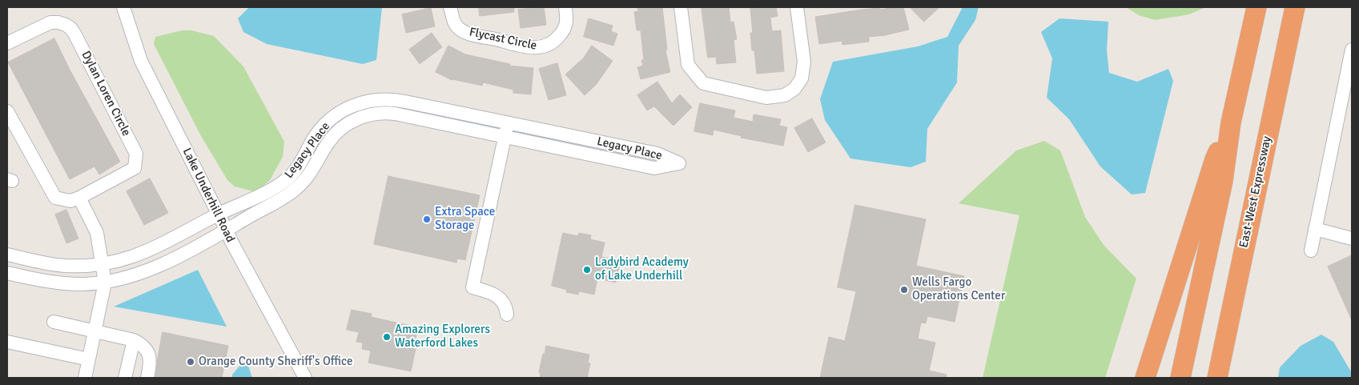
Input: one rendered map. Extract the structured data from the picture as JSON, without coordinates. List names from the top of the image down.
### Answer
{
  "streets": {
    "highway": ["East-West Expressway"],
    "street": [
      "Flycast Circle",
      "Dylan Loren Circle",
      "Legacy Place",
      "Lake Underhill Road"
    ]
  },
  "crossings": [
    ["Legacy Place", "Lake Underhill Road"]
  ],
  "places": [
    "Extra Space Storage",
    "Ladybird Academy of Lake Underhill",
    "Wells Fargo Operations Center",
    "Amazing Explorers Waterford Lakes",
    "Orange County Sheriff's Office"
  ]
}
